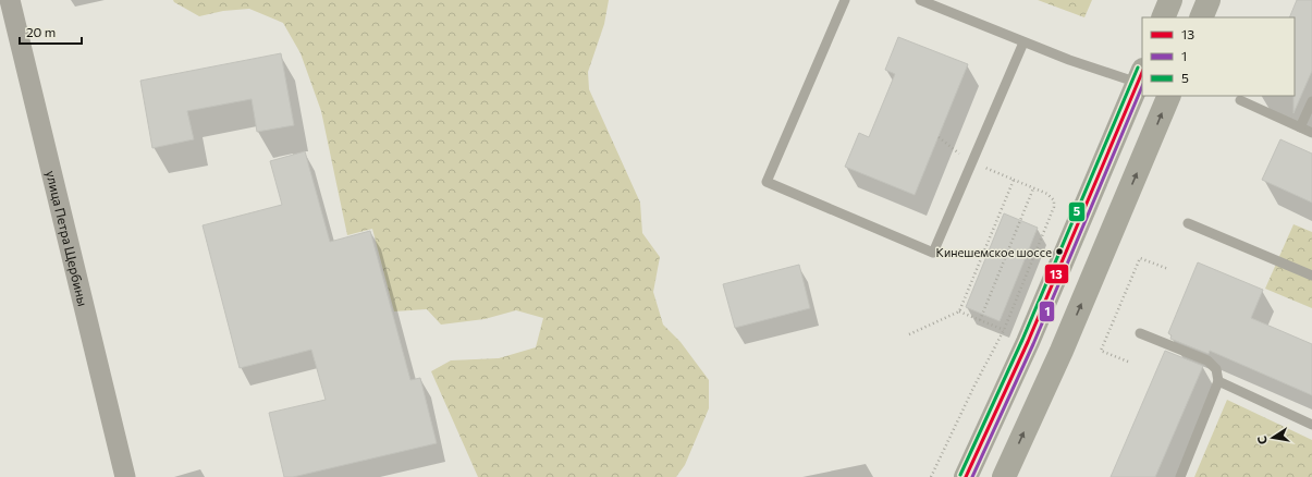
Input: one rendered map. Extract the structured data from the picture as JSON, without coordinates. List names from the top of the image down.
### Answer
{
  "streets": {
    "street": ["улица Петра Щербины"]
  },
  "places": ["Кинешемское шоссе"],
  "lines": ["transit line 5", "transit line 13", "transit line 1"],
  "legend": ["13", "1", "5"],
  "scale_bar": "20 m",
  "north": "left"
}
